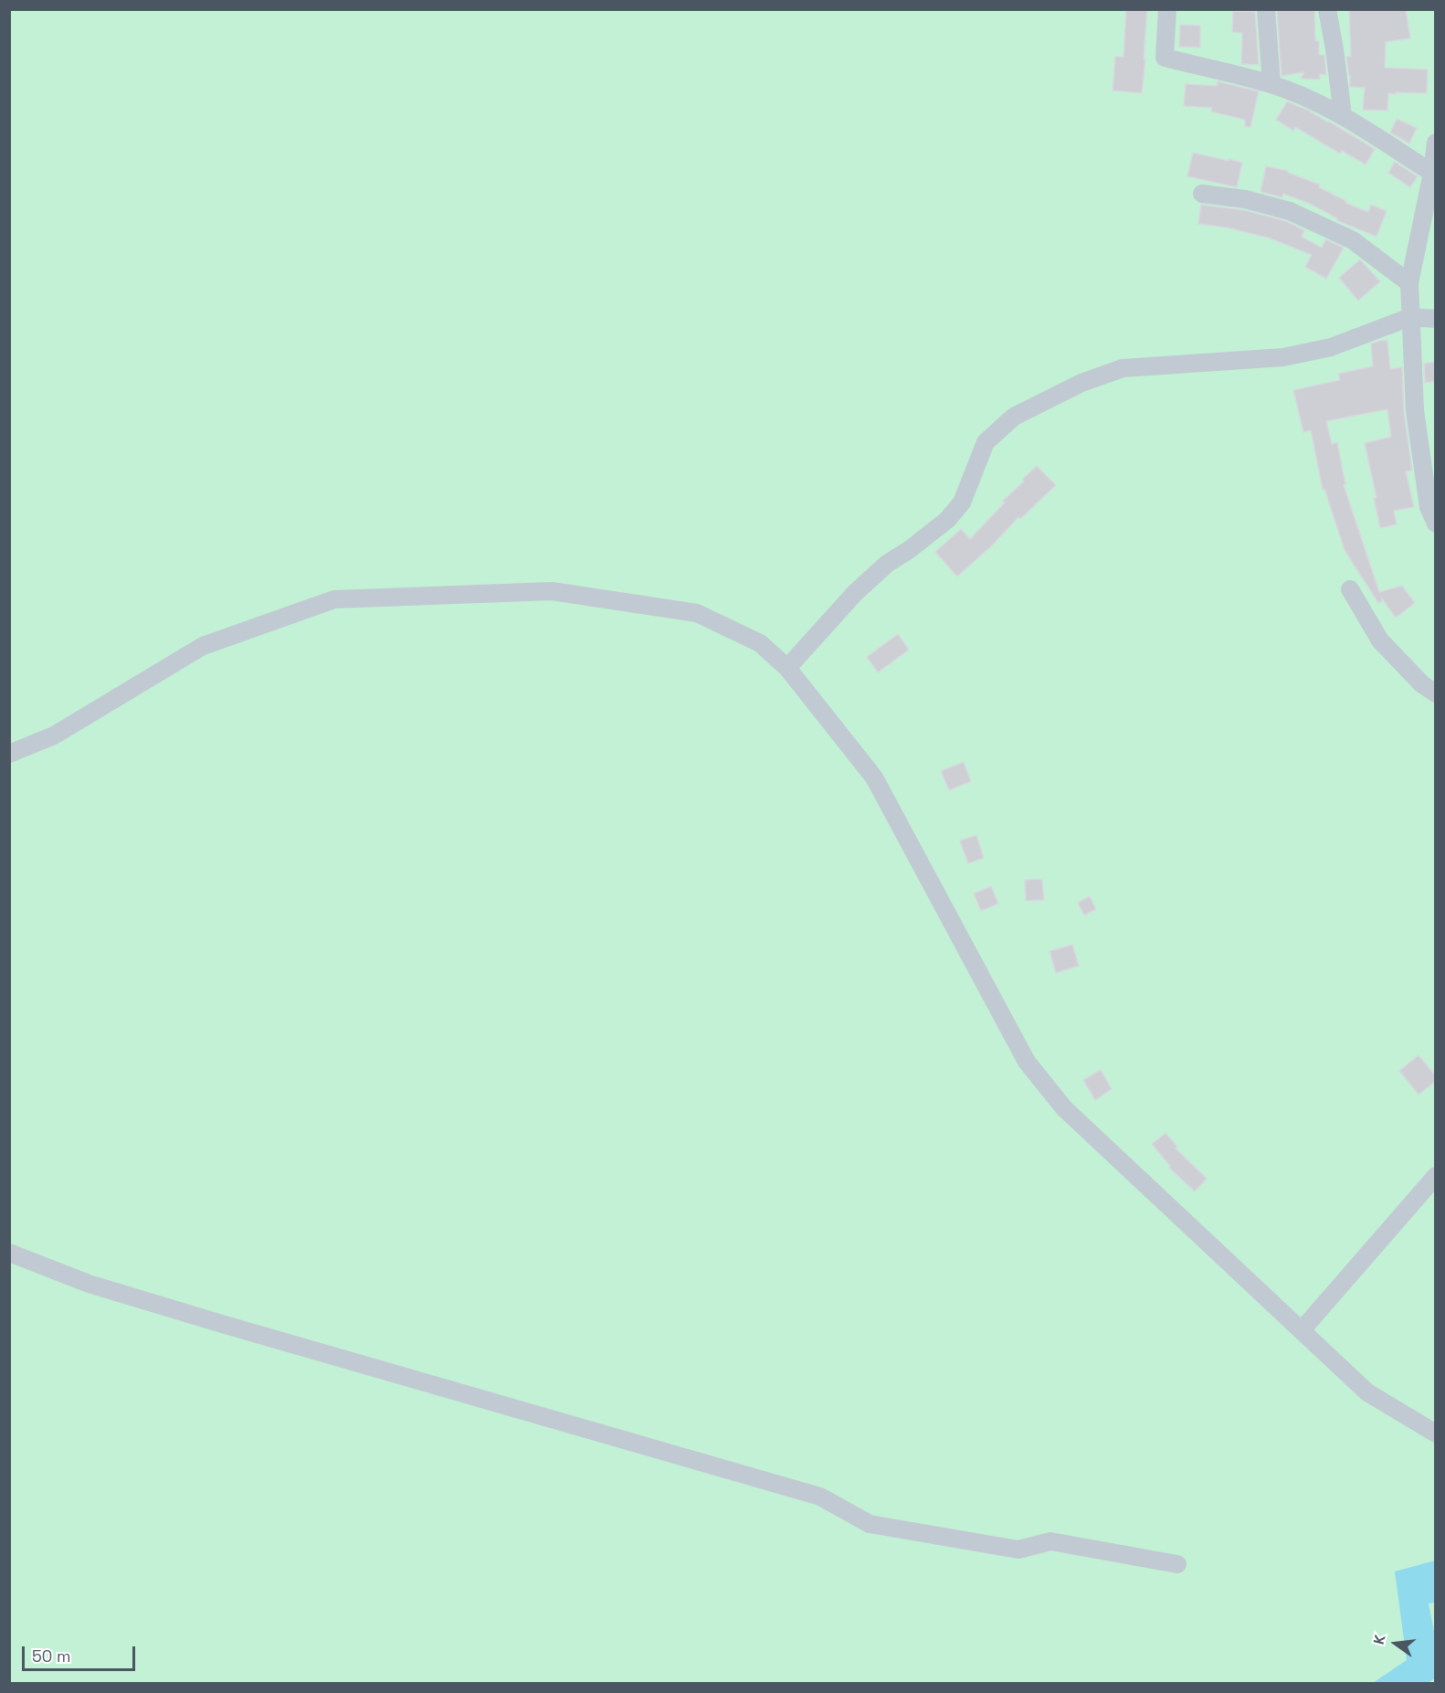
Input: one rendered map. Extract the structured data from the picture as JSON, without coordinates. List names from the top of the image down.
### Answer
{
  "scale_bar": "50 m",
  "north": "left"
}
